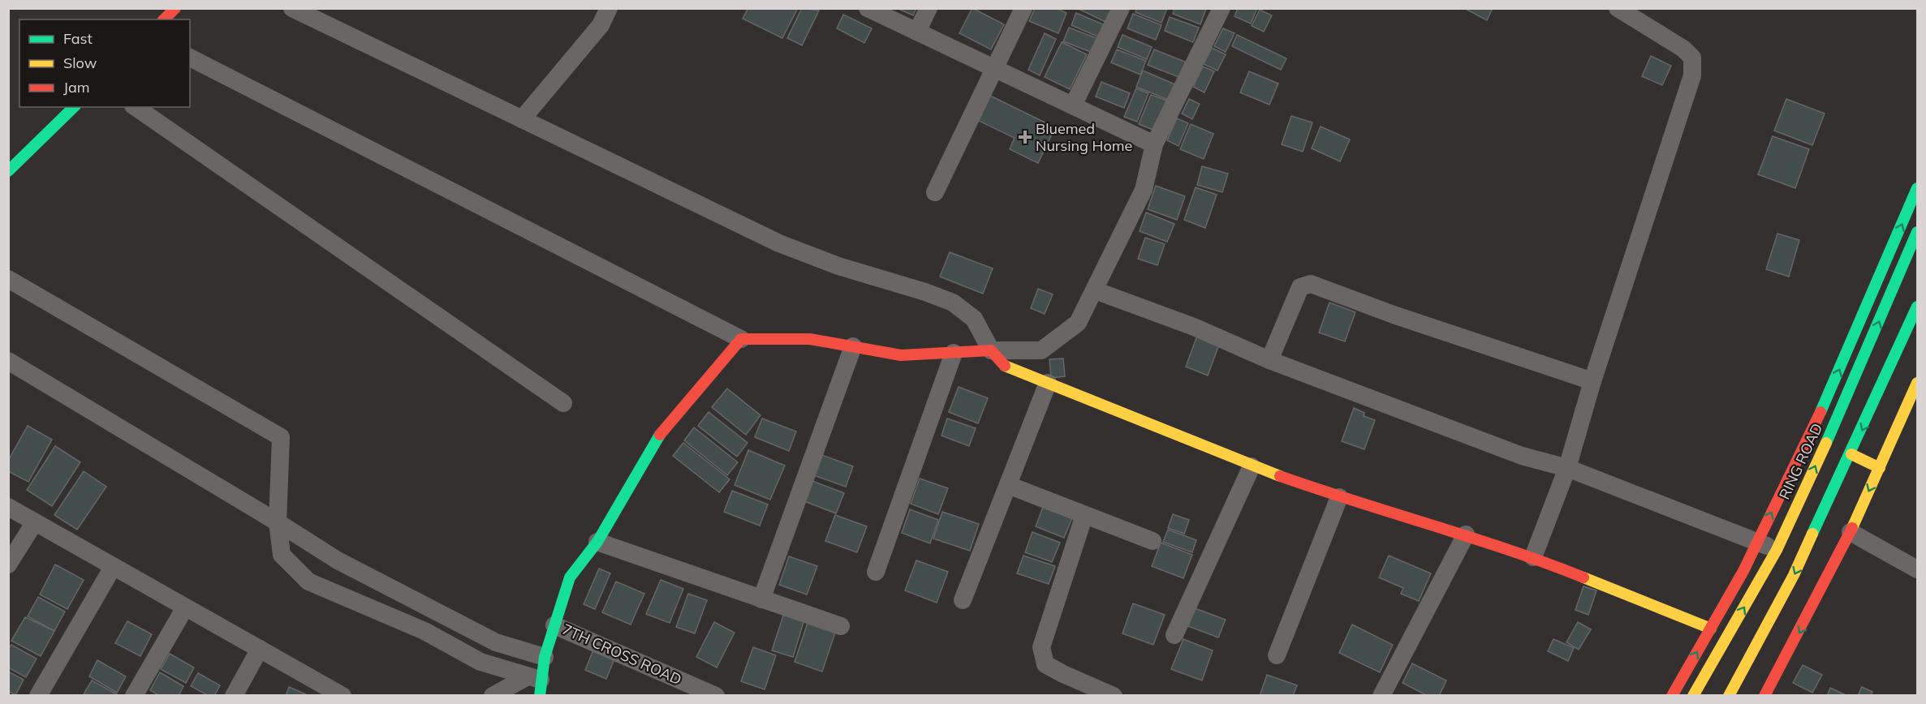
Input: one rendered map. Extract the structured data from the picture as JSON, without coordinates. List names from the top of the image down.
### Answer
{
  "streets": {
    "main road": ["RING ROAD"],
    "street": ["7TH CROSS ROAD"]
  },
  "places": {
    "health": ["Bluemed Nursing Home"]
  },
  "legend": ["Fast", "Slow", "Jam"]
}
